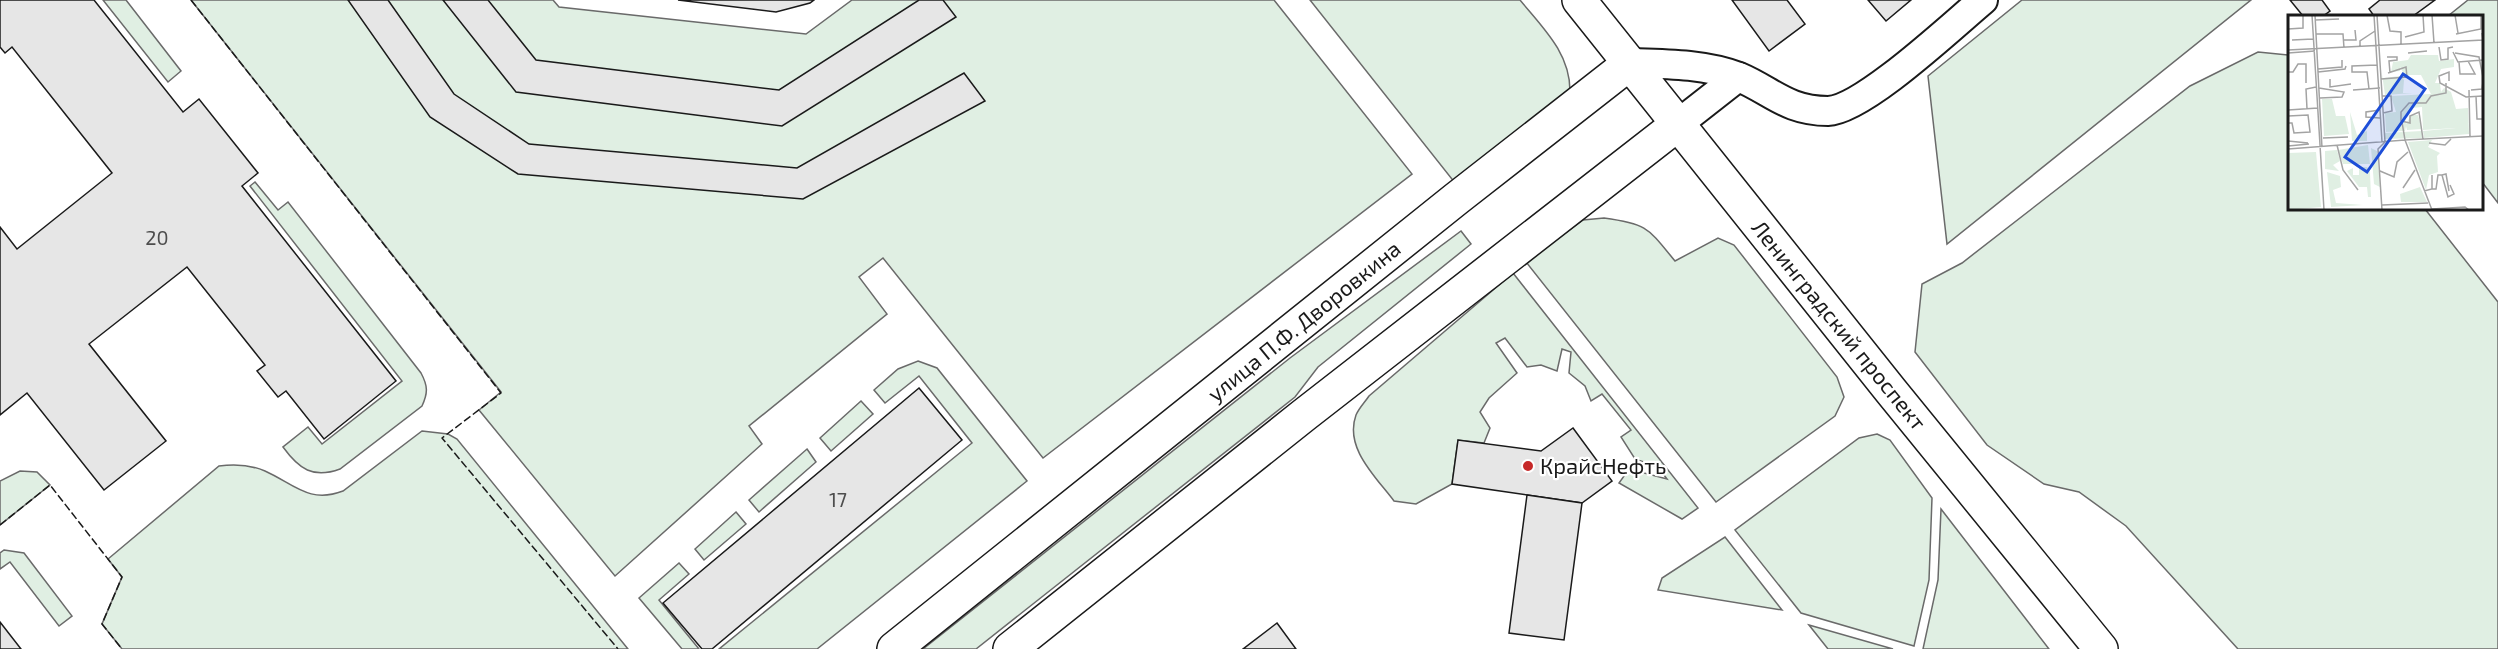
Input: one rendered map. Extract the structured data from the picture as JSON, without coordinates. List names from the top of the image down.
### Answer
{
  "streets": {
    "street": ["улица П.Ф. Дворовкина", "Ленинградский проспект"]
  },
  "crossings": [
    ["улица П.Ф. Дворовкина", "Ленинградский проспект"]
  ],
  "places": ["КрайсНефть"],
  "house_numbers": ["20", "17"]
}
